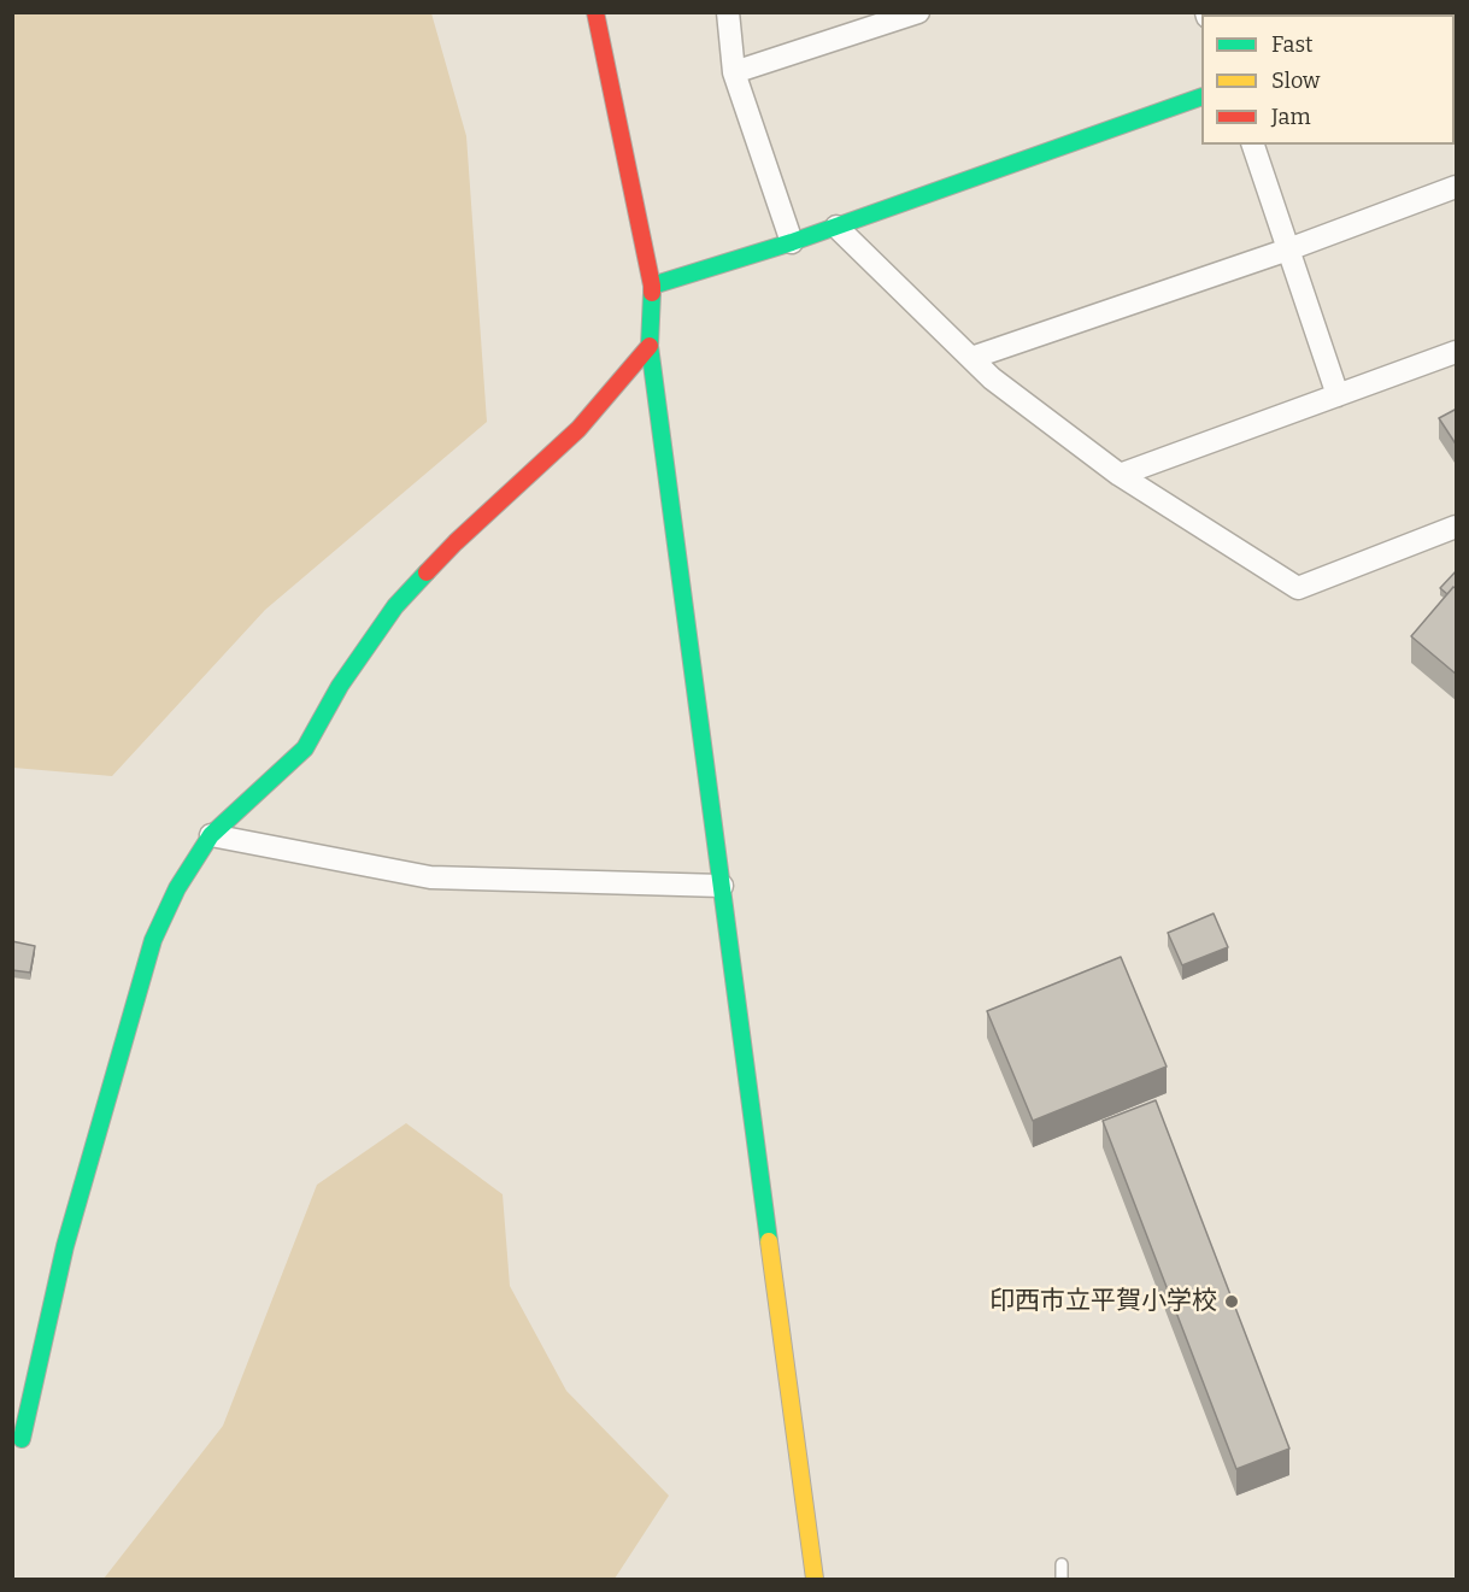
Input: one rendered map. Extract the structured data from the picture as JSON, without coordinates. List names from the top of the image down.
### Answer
{
  "places": ["印西市立平賀小学校"],
  "legend": ["Fast", "Slow", "Jam"]
}
